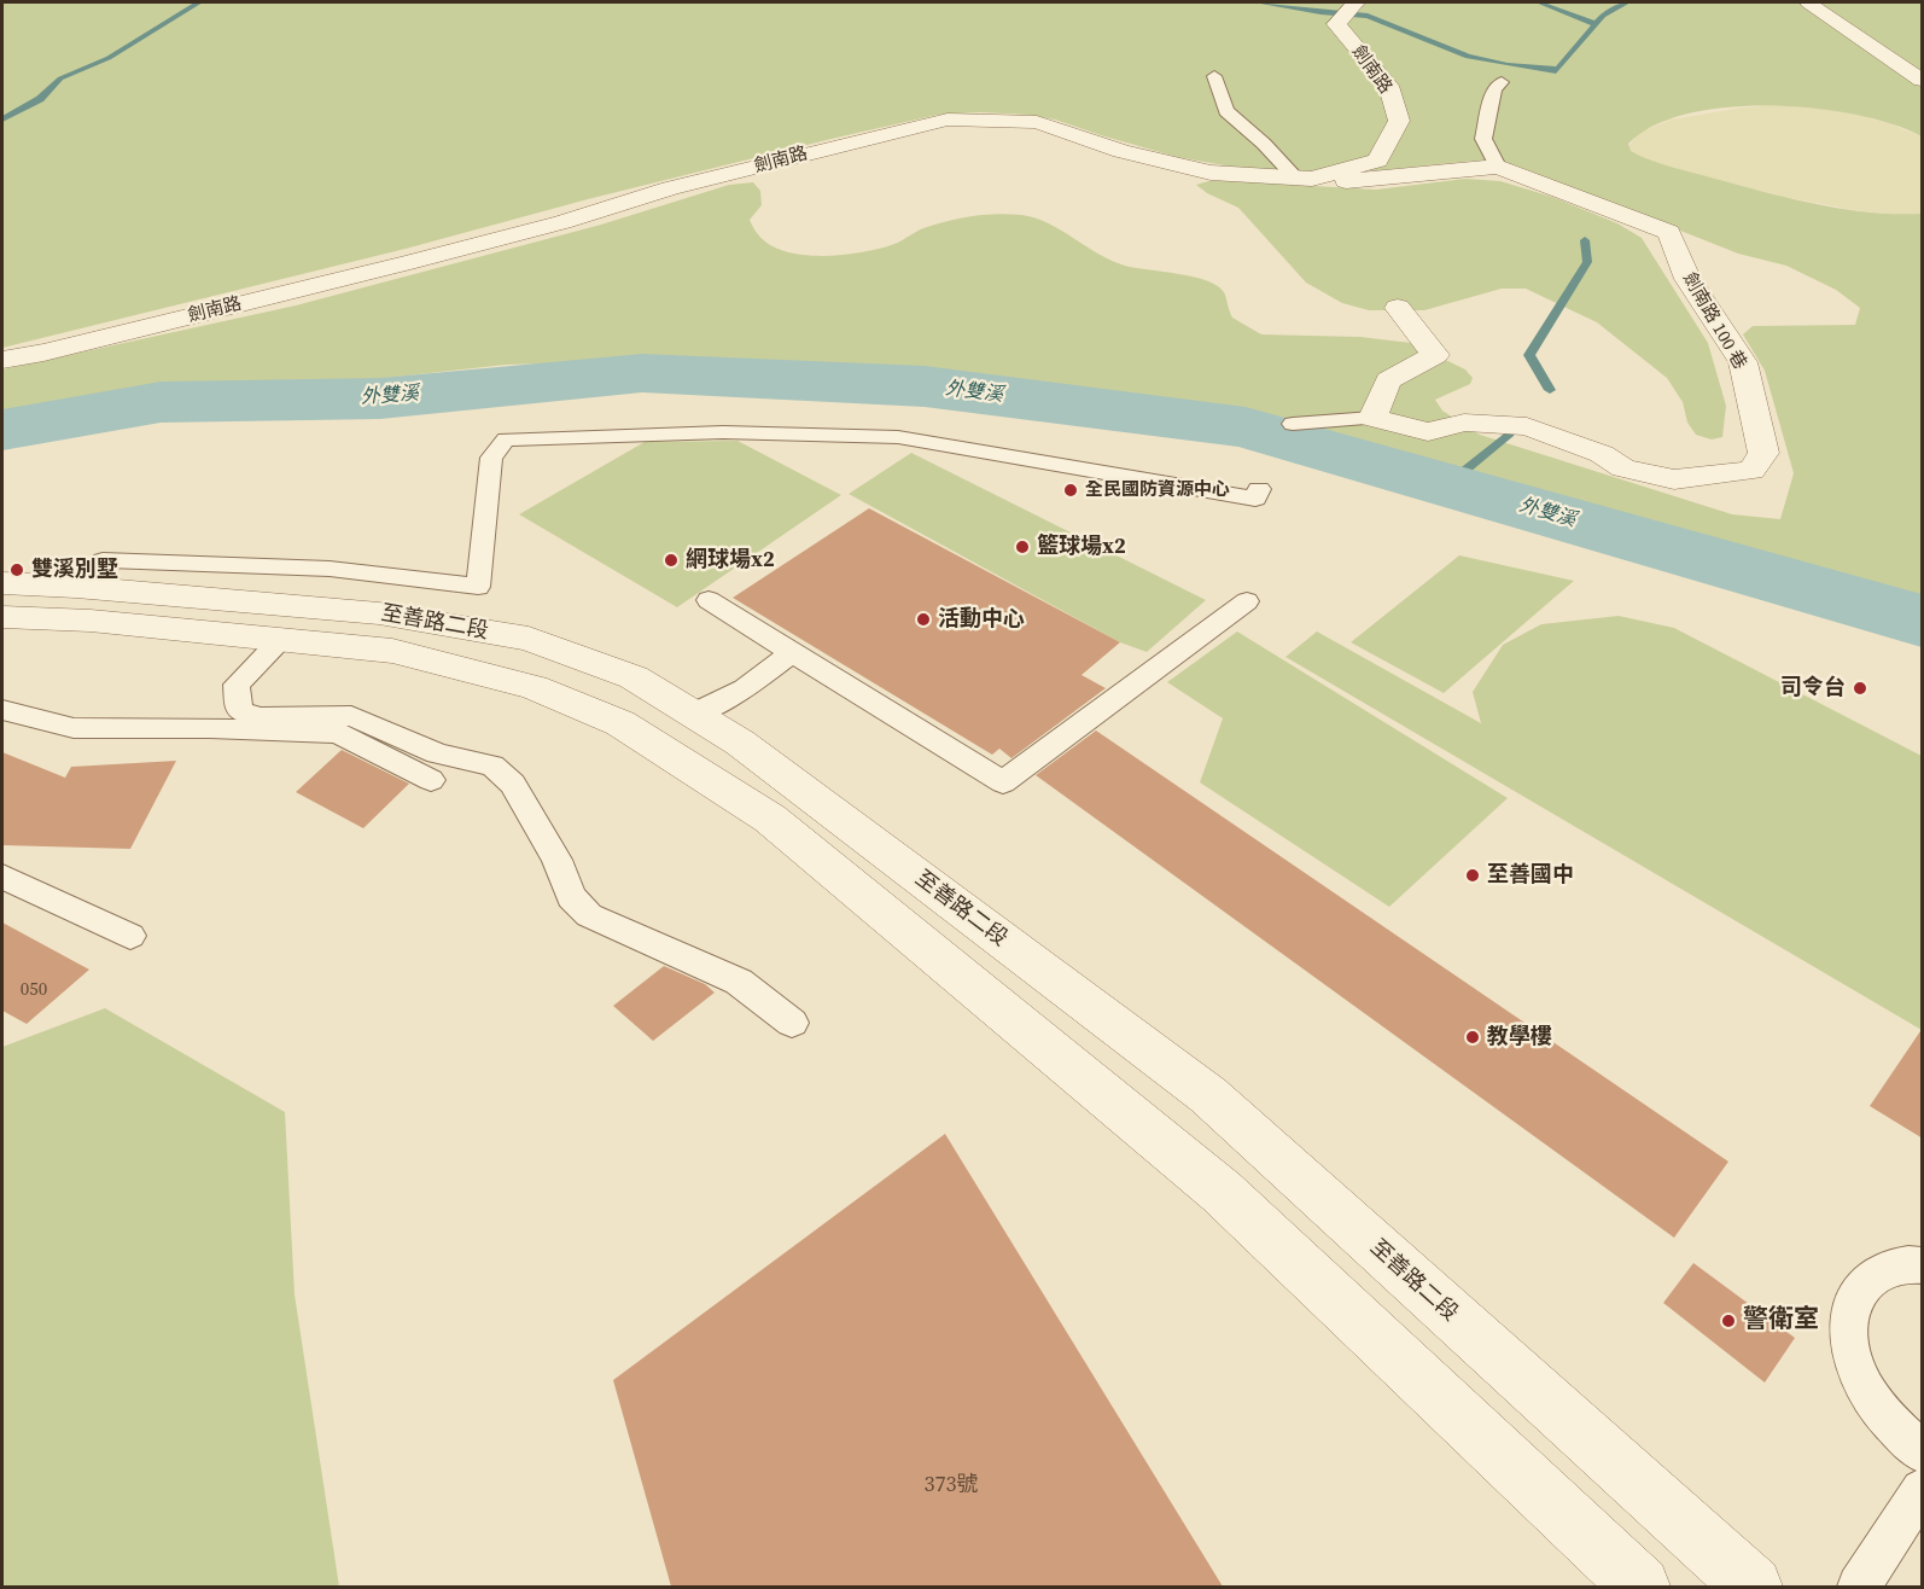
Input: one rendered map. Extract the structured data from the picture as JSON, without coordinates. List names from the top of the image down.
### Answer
{
  "streets": {
    "street": ["劍南路", "劍南路 100 巷", "至善路二段"]
  },
  "crossings": [
    ["劍南路", "劍南路 100 巷"]
  ],
  "water": ["外雙溪"],
  "places": [
    "全民國防資源中心",
    "籃球場x2",
    "網球場x2",
    "雙溪別墅",
    "活動中心",
    "司令台",
    "至善國中",
    "教學樓",
    "警衛室"
  ],
  "house_numbers": ["050", "373號"]
}
